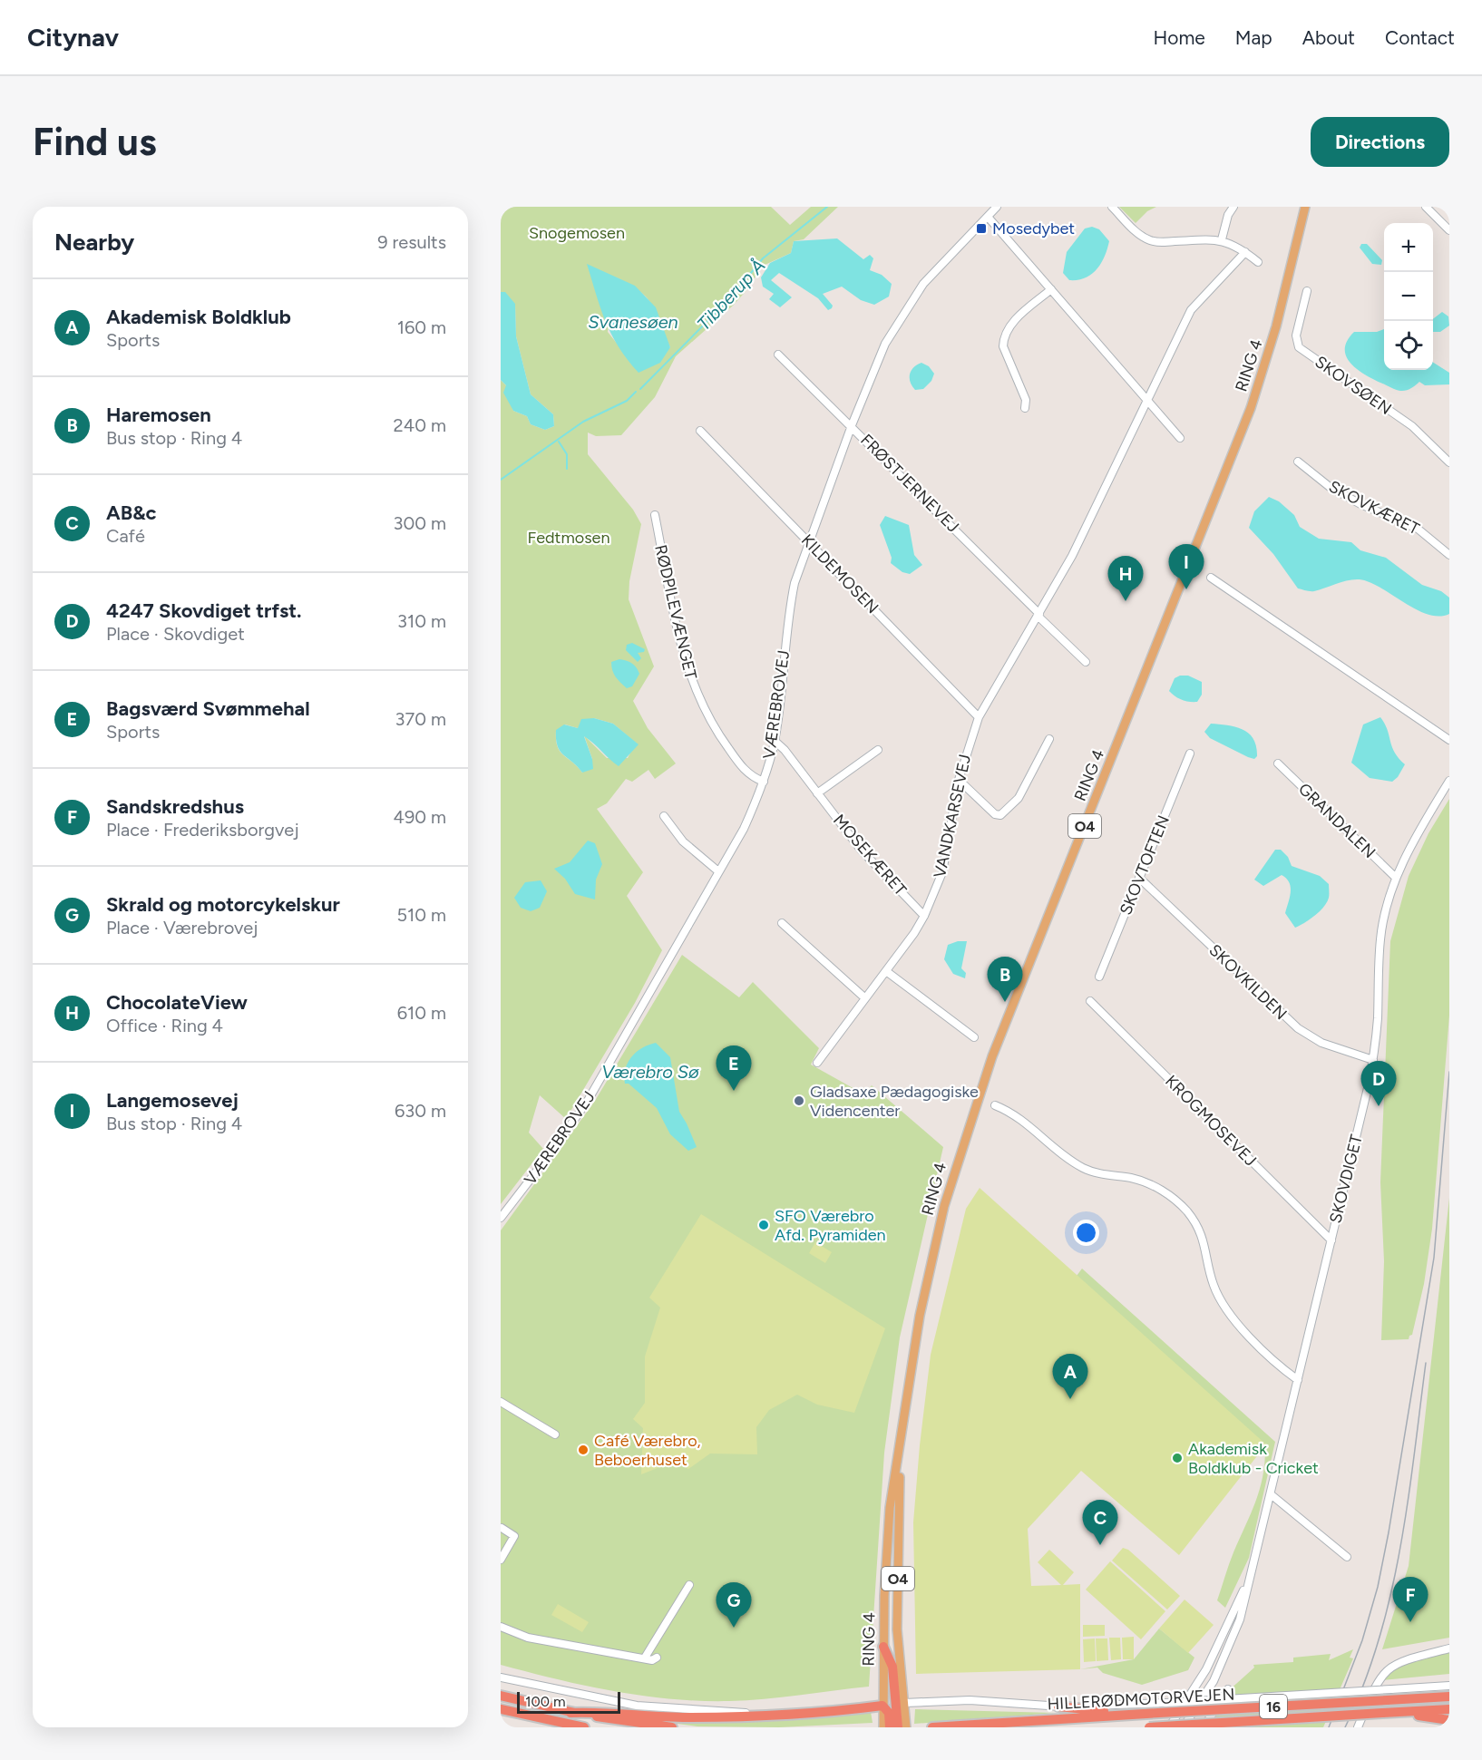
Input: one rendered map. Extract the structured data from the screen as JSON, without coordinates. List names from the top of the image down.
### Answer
{
  "streets": {
    "highway": ["HILLERØDMOTORVEJEN", "16"],
    "main road": ["RING 4", "O4"],
    "street": [
      "SKOVSØEN",
      "FRØSTJERNEVEJ",
      "SKOVKÆRET",
      "KILDEMOSEN",
      "RØDPILEVÆNGET",
      "VÆREBROVEJ",
      "VANDKARSEVEJ",
      "GRANDALEN",
      "MOSEKÆRET",
      "SKOVTOFTEN",
      "SKOVKILDEN",
      "KROGMOSEVEJ",
      "SKOVDIGET"
    ]
  },
  "crossings": [
    ["FRØSTJERNEVEJ", "VÆREBROVEJ"],
    ["FRØSTJERNEVEJ", "VANDKARSEVEJ"],
    ["KILDEMOSEN", "VÆREBROVEJ"],
    ["KILDEMOSEN", "VANDKARSEVEJ"],
    ["RØDPILEVÆNGET", "VÆREBROVEJ"],
    ["VÆREBROVEJ", "MOSEKÆRET"],
    ["VANDKARSEVEJ", "MOSEKÆRET"],
    ["GRANDALEN", "SKOVDIGET"],
    ["SKOVTOFTEN", "SKOVKILDEN"],
    ["SKOVKILDEN", "SKOVDIGET"],
    ["KROGMOSEVEJ", "SKOVDIGET"]
  ],
  "water": ["Tibberup Å", "Svanesøen", "Værebro Sø"],
  "parks": ["Snogemosen", "Fedtmosen"],
  "places": {
    "transit": ["Mosedybet"],
    "other": [
      "Gladsaxe Pædagogiske Videncenter",
      "SFO Værebro Afd. Pyramiden",
      "Café Værebro, Beboerhuset",
      "Akademisk Boldklub - Cricket"
    ]
  },
  "scale_bar": "100 m",
  "page": {
    "header": "Citynav",
    "nav": [
      "Home",
      "Map",
      "About",
      "Contact"
    ],
    "buttons": "Directions",
    "title": "Find us",
    "heading": ["Nearby", "9 results"],
    "map_buttons": ["+", "−"],
    "list": [
      {
        "mark": "A",
        "name": "Akademisk Boldklub",
        "note": "Sports",
        "value": "160 m"
      },
      {
        "mark": "B",
        "name": "Haremosen",
        "note": "Bus stop · Ring 4",
        "value": "240 m"
      },
      {
        "mark": "C",
        "name": "AB&c",
        "note": "Café",
        "value": "300 m"
      },
      {
        "mark": "D",
        "name": "4247 Skovdiget trfst.",
        "note": "Place · Skovdiget",
        "value": "310 m"
      },
      {
        "mark": "E",
        "name": "Bagsværd Svømmehal",
        "note": "Sports",
        "value": "370 m"
      },
      {
        "mark": "F",
        "name": "Sandskredshus",
        "note": "Place · Frederiksborgvej",
        "value": "490 m"
      },
      {
        "mark": "G",
        "name": "Skrald og motorcykelskur",
        "note": "Place · Værebrovej",
        "value": "510 m"
      },
      {
        "mark": "H",
        "name": "ChocolateView",
        "note": "Office · Ring 4",
        "value": "610 m"
      },
      {
        "mark": "I",
        "name": "Langemosevej",
        "note": "Bus stop · Ring 4",
        "value": "630 m"
      }
    ],
    "pins": [
      "I",
      "H",
      "B",
      "E",
      "D",
      "A",
      "C",
      "F",
      "G"
    ],
    "scale": "100 m"
  }
}
